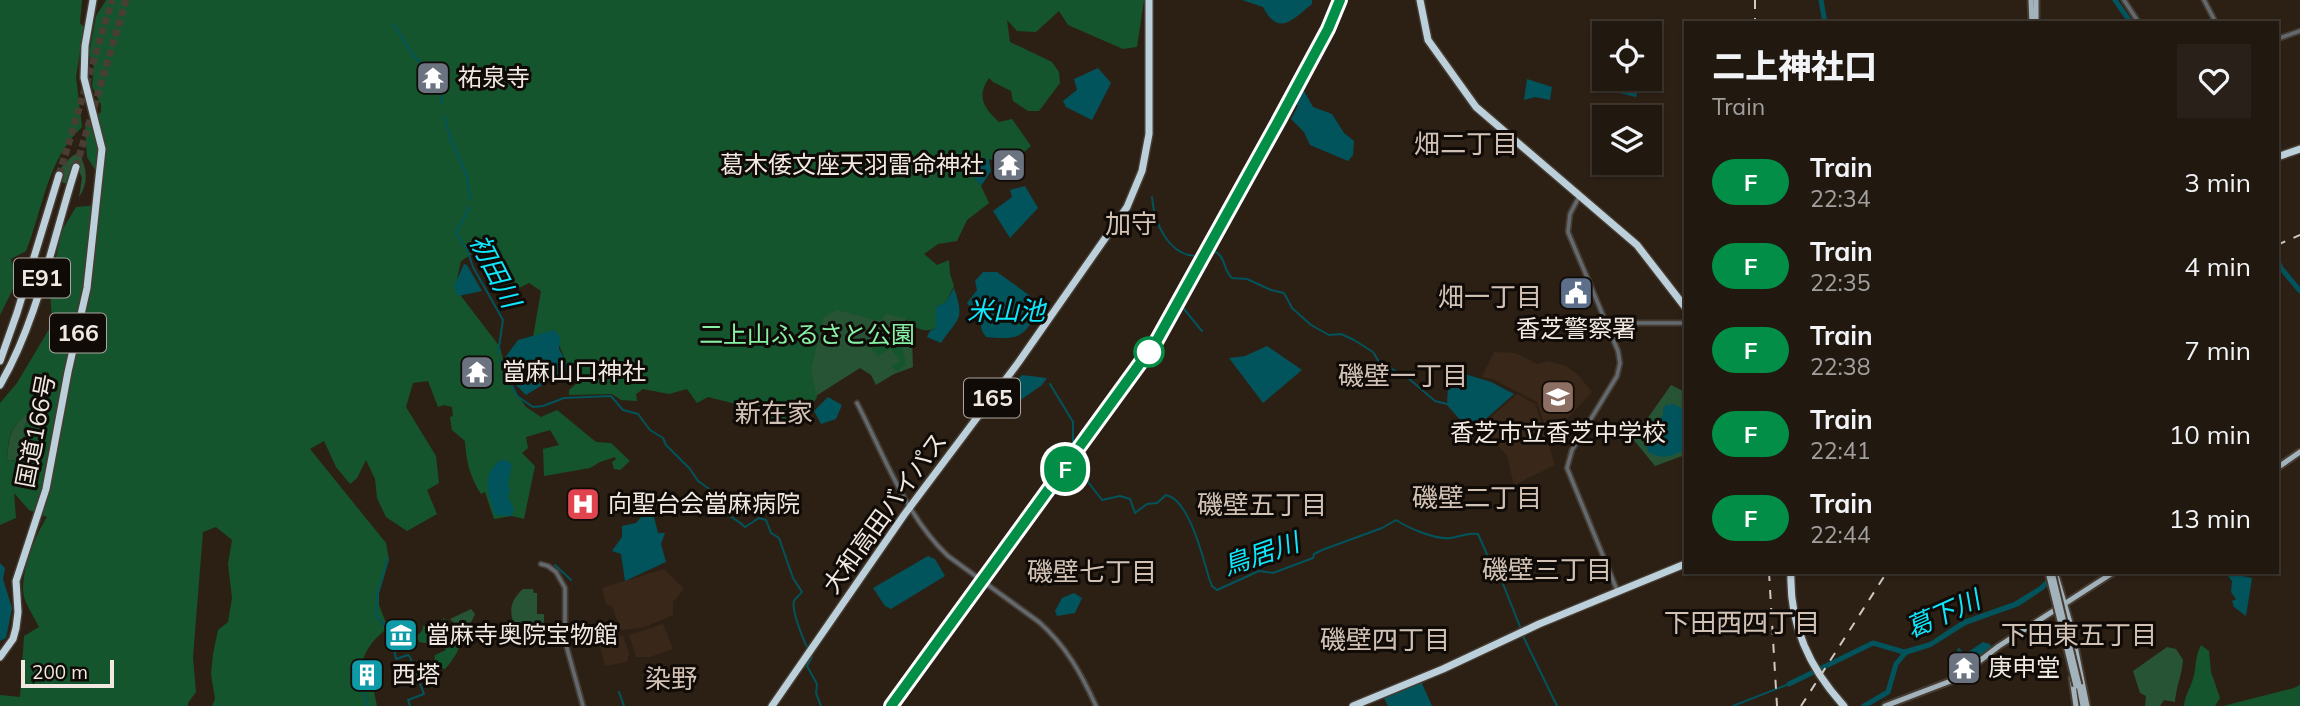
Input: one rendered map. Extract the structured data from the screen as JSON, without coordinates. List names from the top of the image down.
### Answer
{
  "streets": {
    "highway": [
      "E91",
      "166",
      "165",
      "国道166号",
      "大和高田バイパス"
    ]
  },
  "districts": [
    "畑二丁目",
    "加守",
    "畑一丁目",
    "磯壁一丁目",
    "新在家",
    "磯壁二丁目",
    "磯壁五丁目",
    "磯壁三丁目",
    "磯壁七丁目",
    "下田西四丁目",
    "下田東五丁目",
    "磯壁四丁目",
    "染野"
  ],
  "water": [
    "初田川",
    "米山池",
    "鳥居川",
    "葛下川"
  ],
  "parks": ["二上山ふるさと公園"],
  "places": {
    "temple": [
      "祐泉寺",
      "葛木倭文座天羽雷命神社",
      "當麻山口神社",
      "庚申堂"
    ],
    "public building": ["香芝警察署"],
    "school or university": ["香芝市立香芝中学校"],
    "hospital": ["向聖台会當麻病院"],
    "museum": ["當麻寺奥院宝物館"],
    "building": ["西塔"]
  },
  "scale_bar": "200 m",
  "page": {
    "on_map": "F",
    "heading": ["二上神社口", "Train"],
    "list": [
      {
        "mark": "F",
        "name": "Train",
        "note": "22:34",
        "value": "3 min"
      },
      {
        "mark": "F",
        "name": "Train",
        "note": "22:35",
        "value": "4 min"
      },
      {
        "mark": "F",
        "name": "Train",
        "note": "22:38",
        "value": "7 min"
      },
      {
        "mark": "F",
        "name": "Train",
        "note": "22:41",
        "value": "10 min"
      },
      {
        "mark": "F",
        "name": "Train",
        "note": "22:44",
        "value": "13 min"
      }
    ],
    "scale": "200 m"
  }
}
